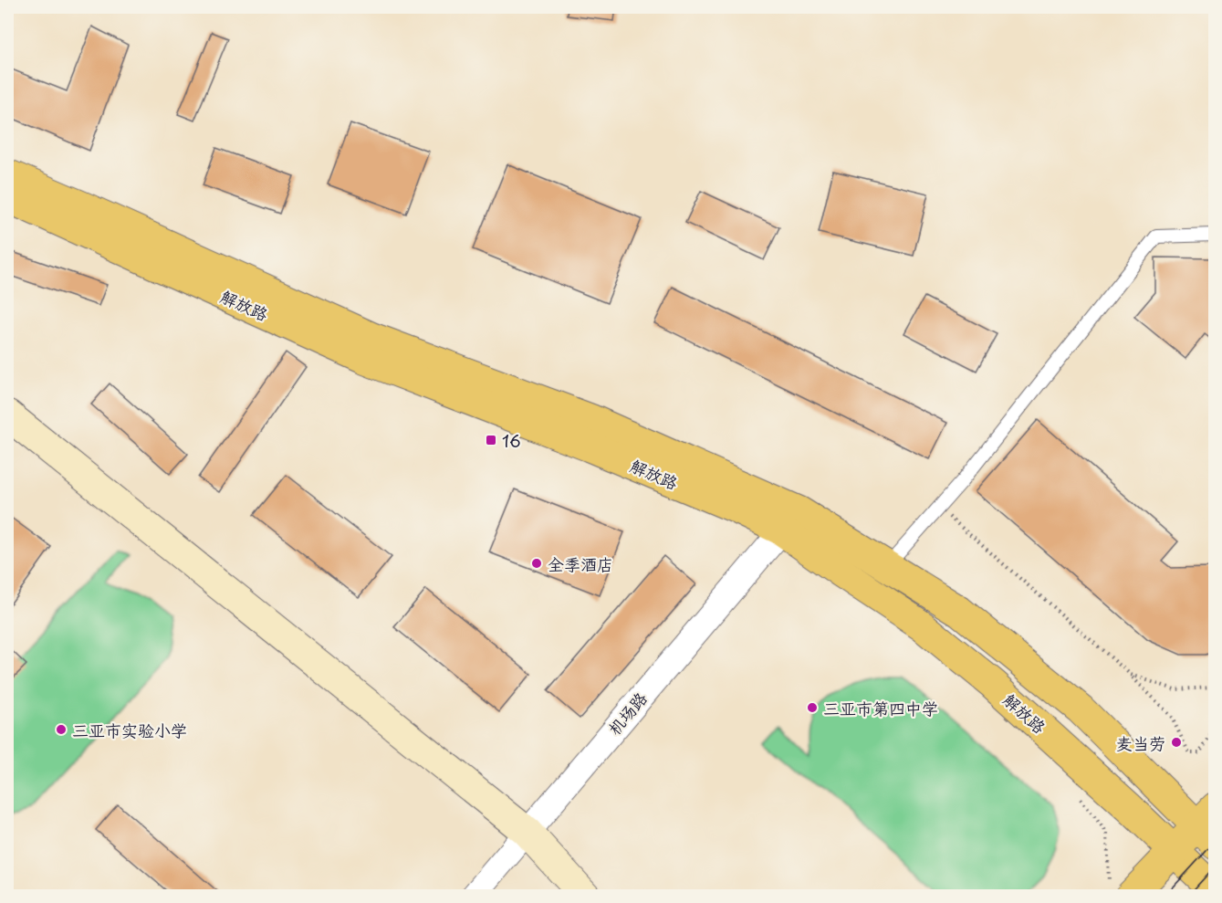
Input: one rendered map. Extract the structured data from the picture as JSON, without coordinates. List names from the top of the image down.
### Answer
{
  "streets": {
    "main road": ["解放路"],
    "street": ["机场路"]
  },
  "crossings": [
    ["解放路", "机场路"]
  ],
  "places": {
    "transit": ["16"],
    "other": [
      "全季酒店",
      "三亚市第四中学",
      "三亚市实验小学",
      "麦当劳"
    ]
  }
}
